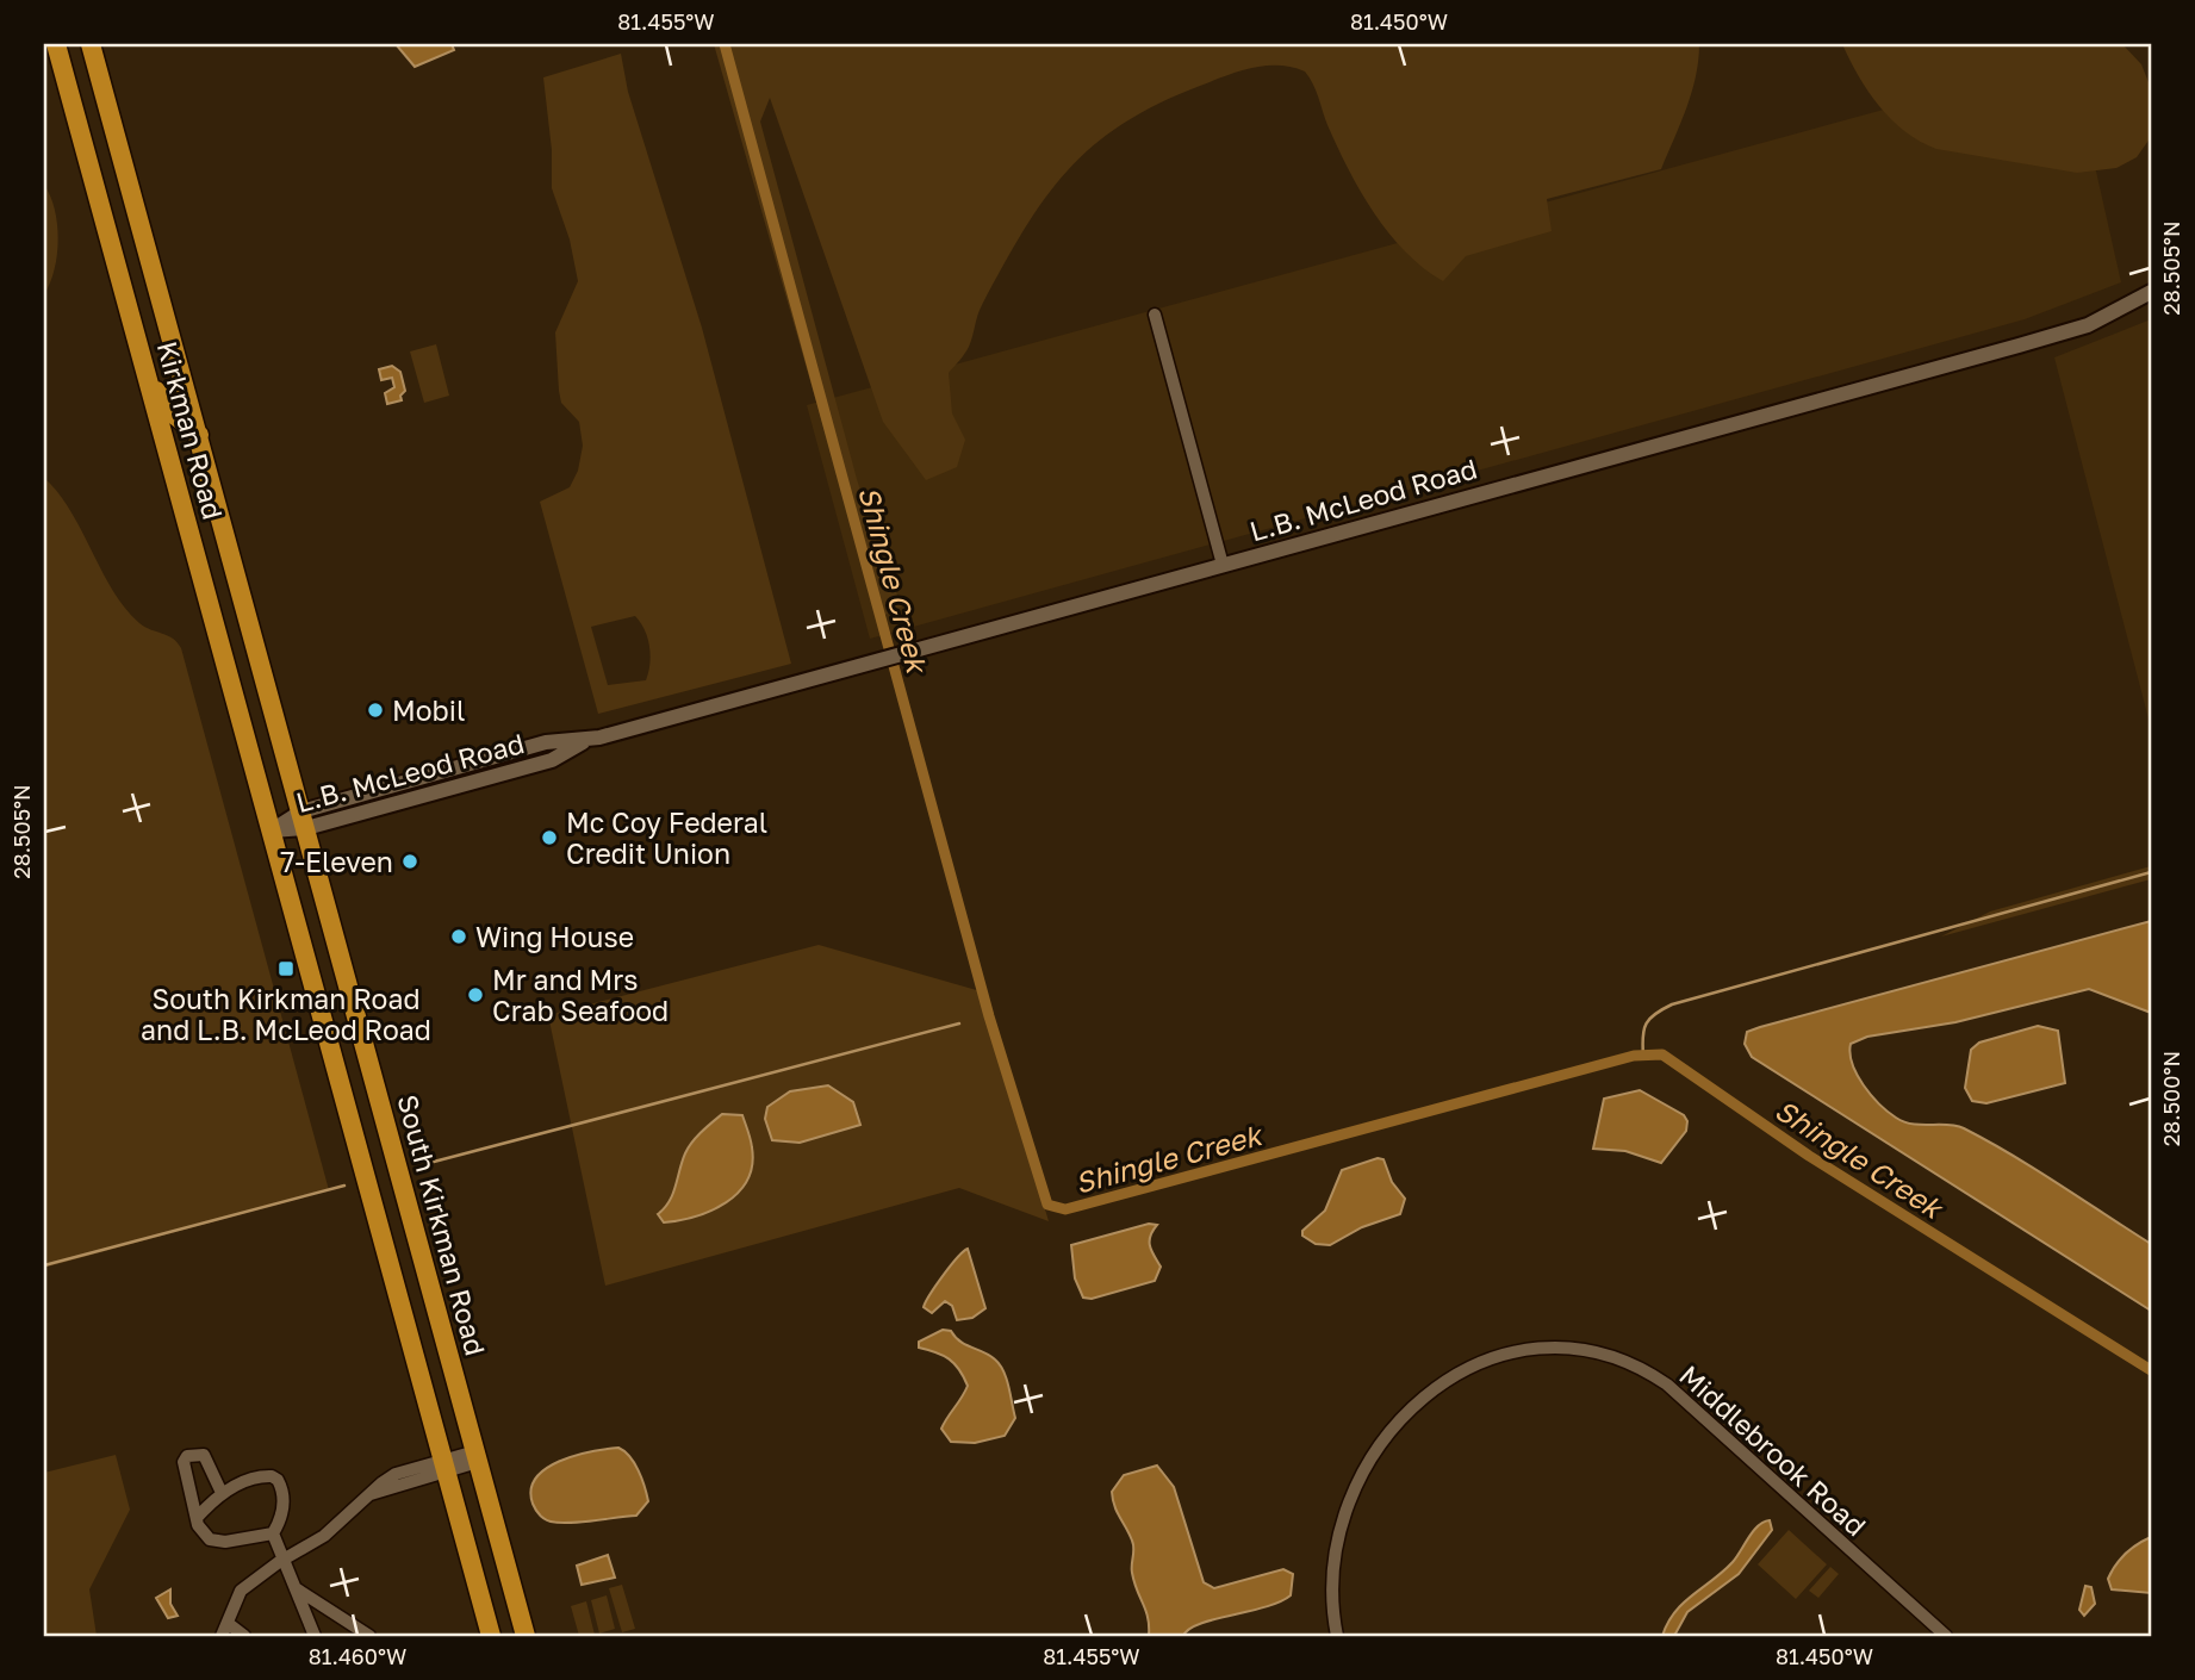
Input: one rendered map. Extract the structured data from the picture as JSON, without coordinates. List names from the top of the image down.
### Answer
{
  "streets": {
    "main road": ["Kirkman Road", "South Kirkman Road"],
    "street": ["L.B. McLeod Road", "Middlebrook Road"]
  },
  "crossings": [
    ["Kirkman Road", "L.B. McLeod Road"],
    ["Kirkman Road", "South Kirkman Road"],
    ["L.B. McLeod Road", "South Kirkman Road"]
  ],
  "water": ["Shingle Creek"],
  "places": {
    "other": [
      "Mobil",
      "Mc Coy Federal Credit Union",
      "7-Eleven",
      "Wing House",
      "Mr and Mrs Crab Seafood"
    ],
    "transit": ["South Kirkman Road and L.B. McLeod Road"]
  },
  "coordinates": [
    "81.455°W",
    "81.450°W",
    "28.505°N",
    "28.500°N",
    "81.460°W"
  ]
}
